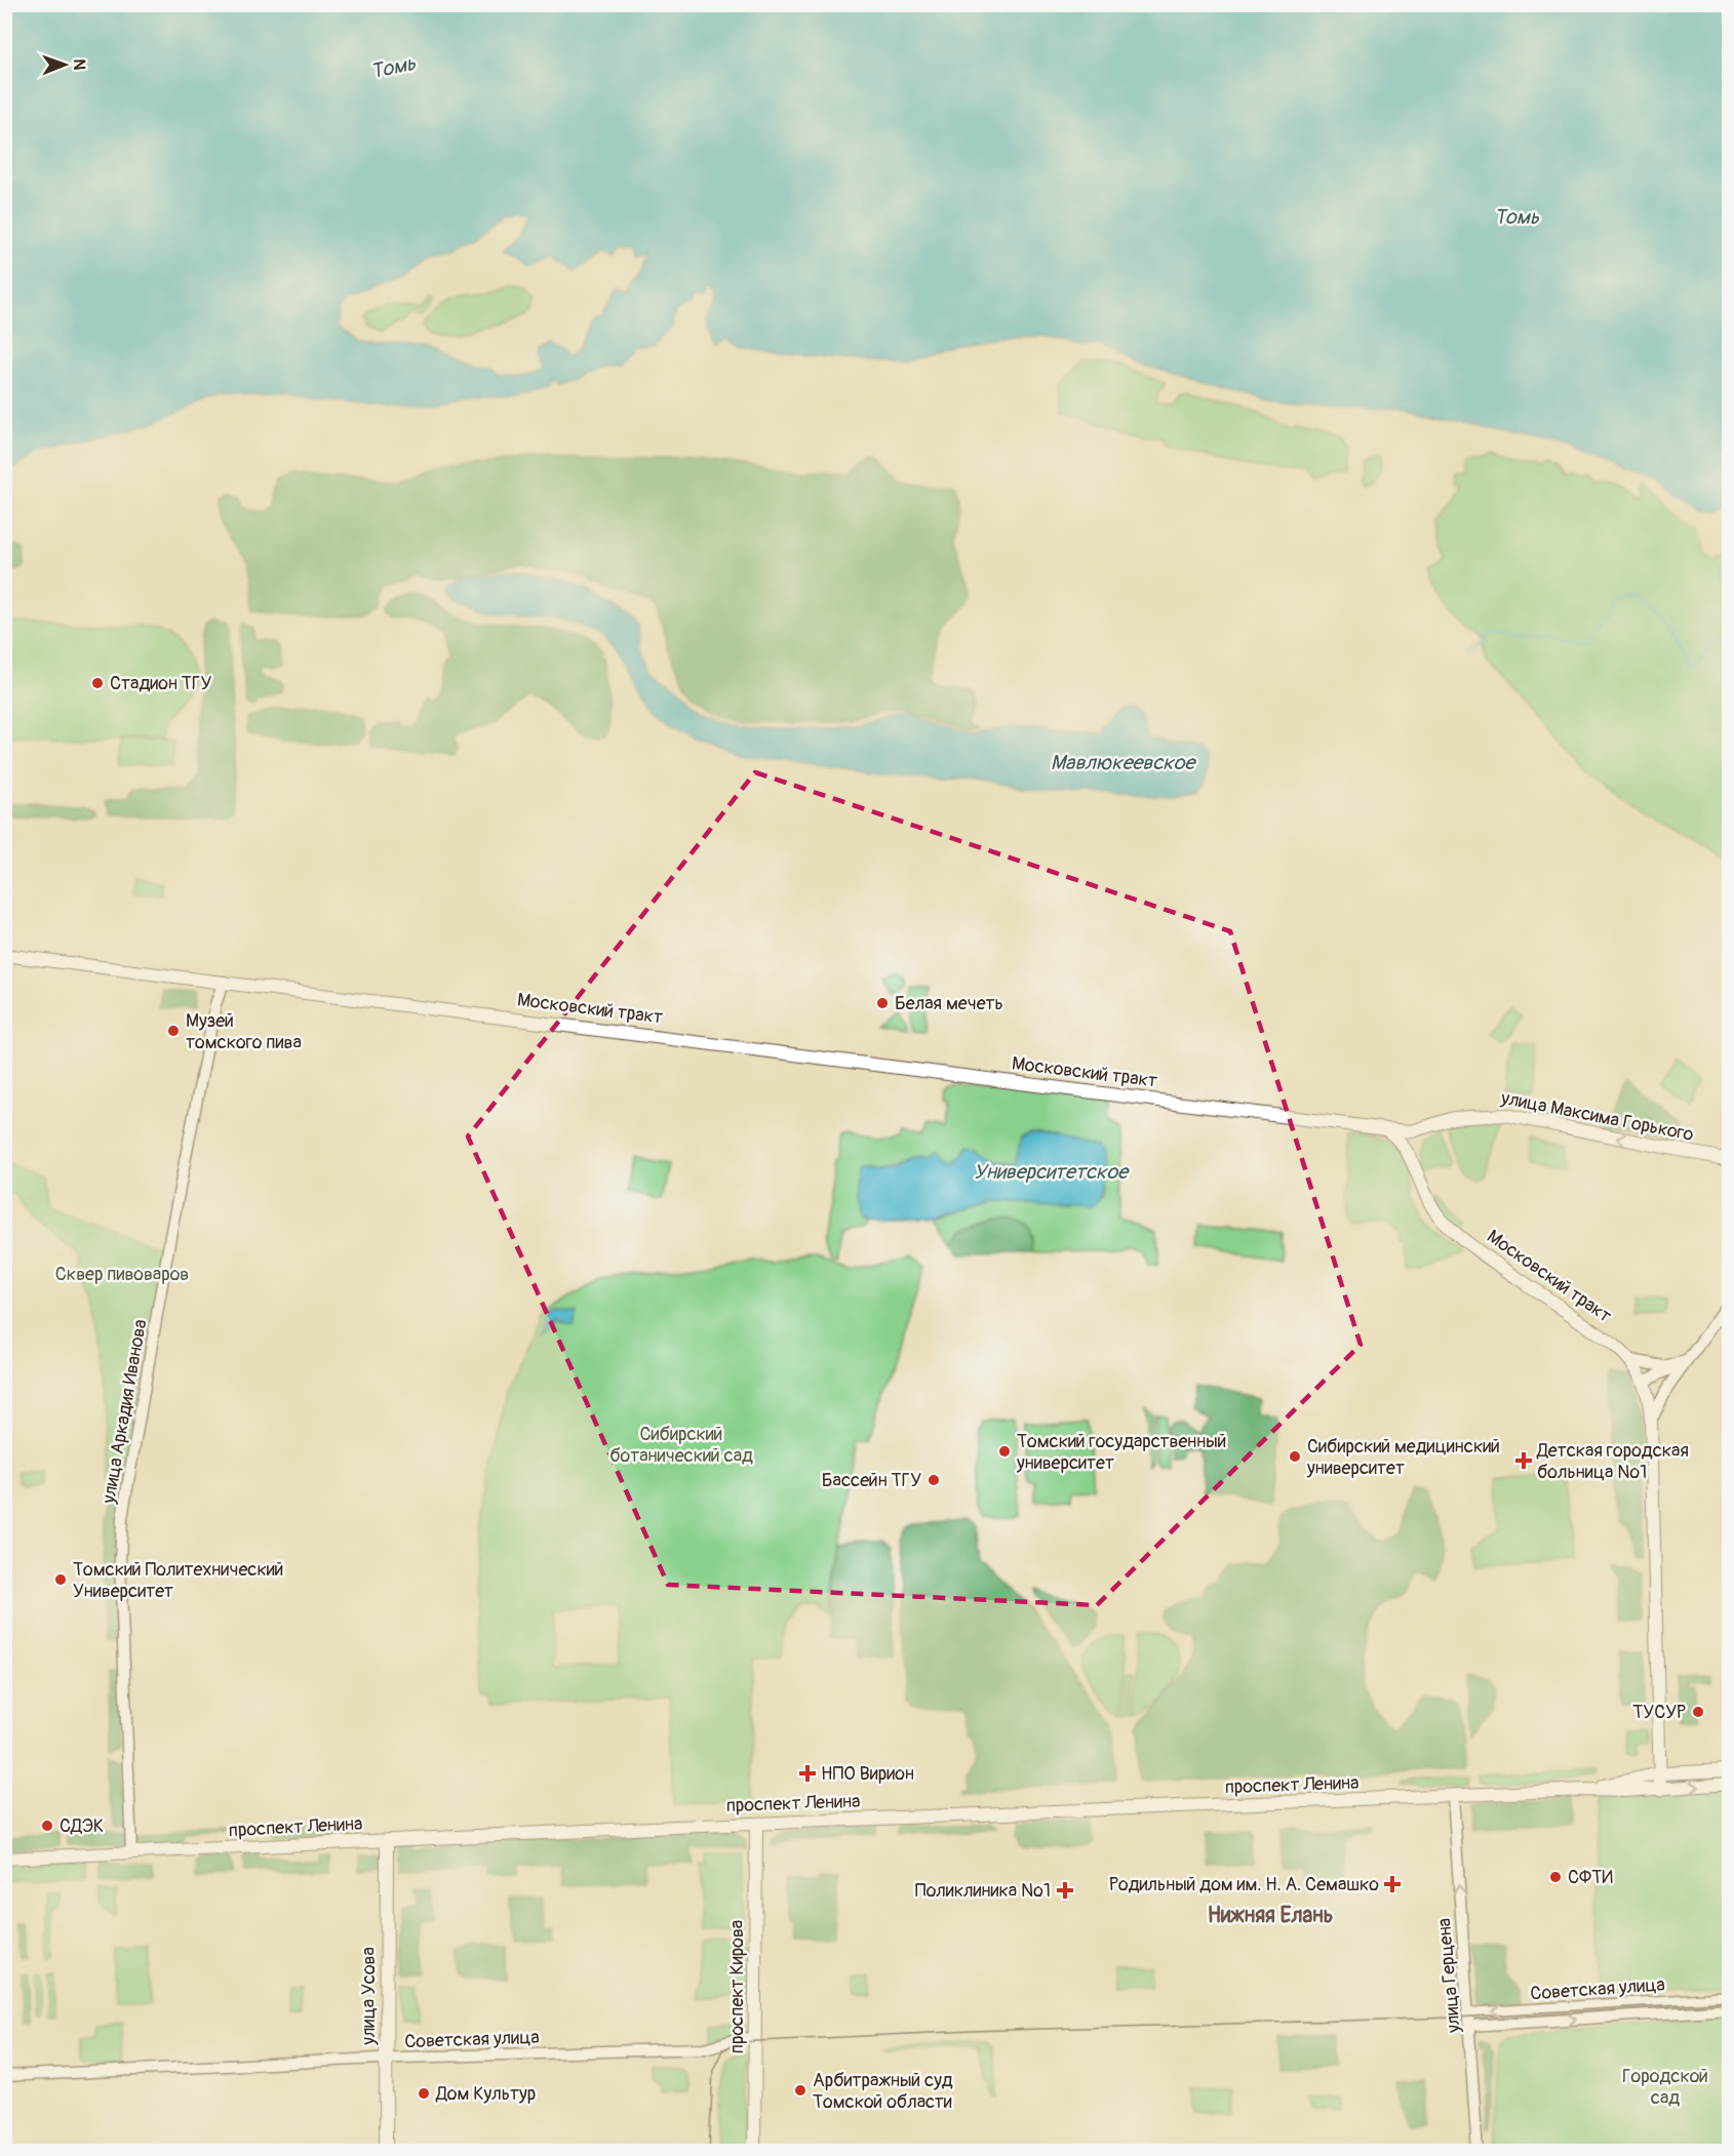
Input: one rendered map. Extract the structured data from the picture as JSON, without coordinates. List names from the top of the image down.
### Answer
{
  "streets": {
    "main road": [
      "Московский тракт",
      "улица Максима Горького",
      "проспект Ленина",
      "проспект Кирова",
      "улица Усова"
    ],
    "street": ["улица Аркадия Иванова", "улица Герцена", "Советская улица"]
  },
  "crossings": [
    ["Московский тракт", "улица Максима Горького"],
    ["Московский тракт", "улица Аркадия Иванова"],
    ["Московский тракт", "проспект Ленина"],
    ["улица Аркадия Иванова", "проспект Ленина"],
    ["проспект Ленина", "улица Герцена"],
    ["проспект Ленина", "проспект Кирова"],
    ["проспект Ленина", "улица Усова"],
    ["улица Герцена", "Советская улица"],
    ["проспект Кирова", "Советская улица"],
    ["Советская улица", "улица Усова"]
  ],
  "one_way": ["улица Максима Горького", "улица Герцена"],
  "districts": ["Нижняя Елань"],
  "water": ["Томь", "Мавлюкеевское", "Университетское"],
  "parks": ["Сквер пивоваров", "Сибирский ботанический сад", "Городской сад"],
  "places": {
    "other": [
      "Стадион ТГУ",
      "Белая мечеть",
      "Музей томского пива",
      "Томский государственный университет",
      "Сибирский медицинский университет",
      "Бассейн ТГУ",
      "Томский Политехнический Университет",
      "ТУСУР",
      "СДЭК",
      "СФТИ",
      "Арбитражный суд Томской области",
      "Дом Культур"
    ],
    "health": [
      "Детская городская больница №1",
      "НПО Вирион",
      "Родильный дом им. Н. А. Семашко",
      "Поликлиника №1"
    ]
  },
  "north": "right"
}
